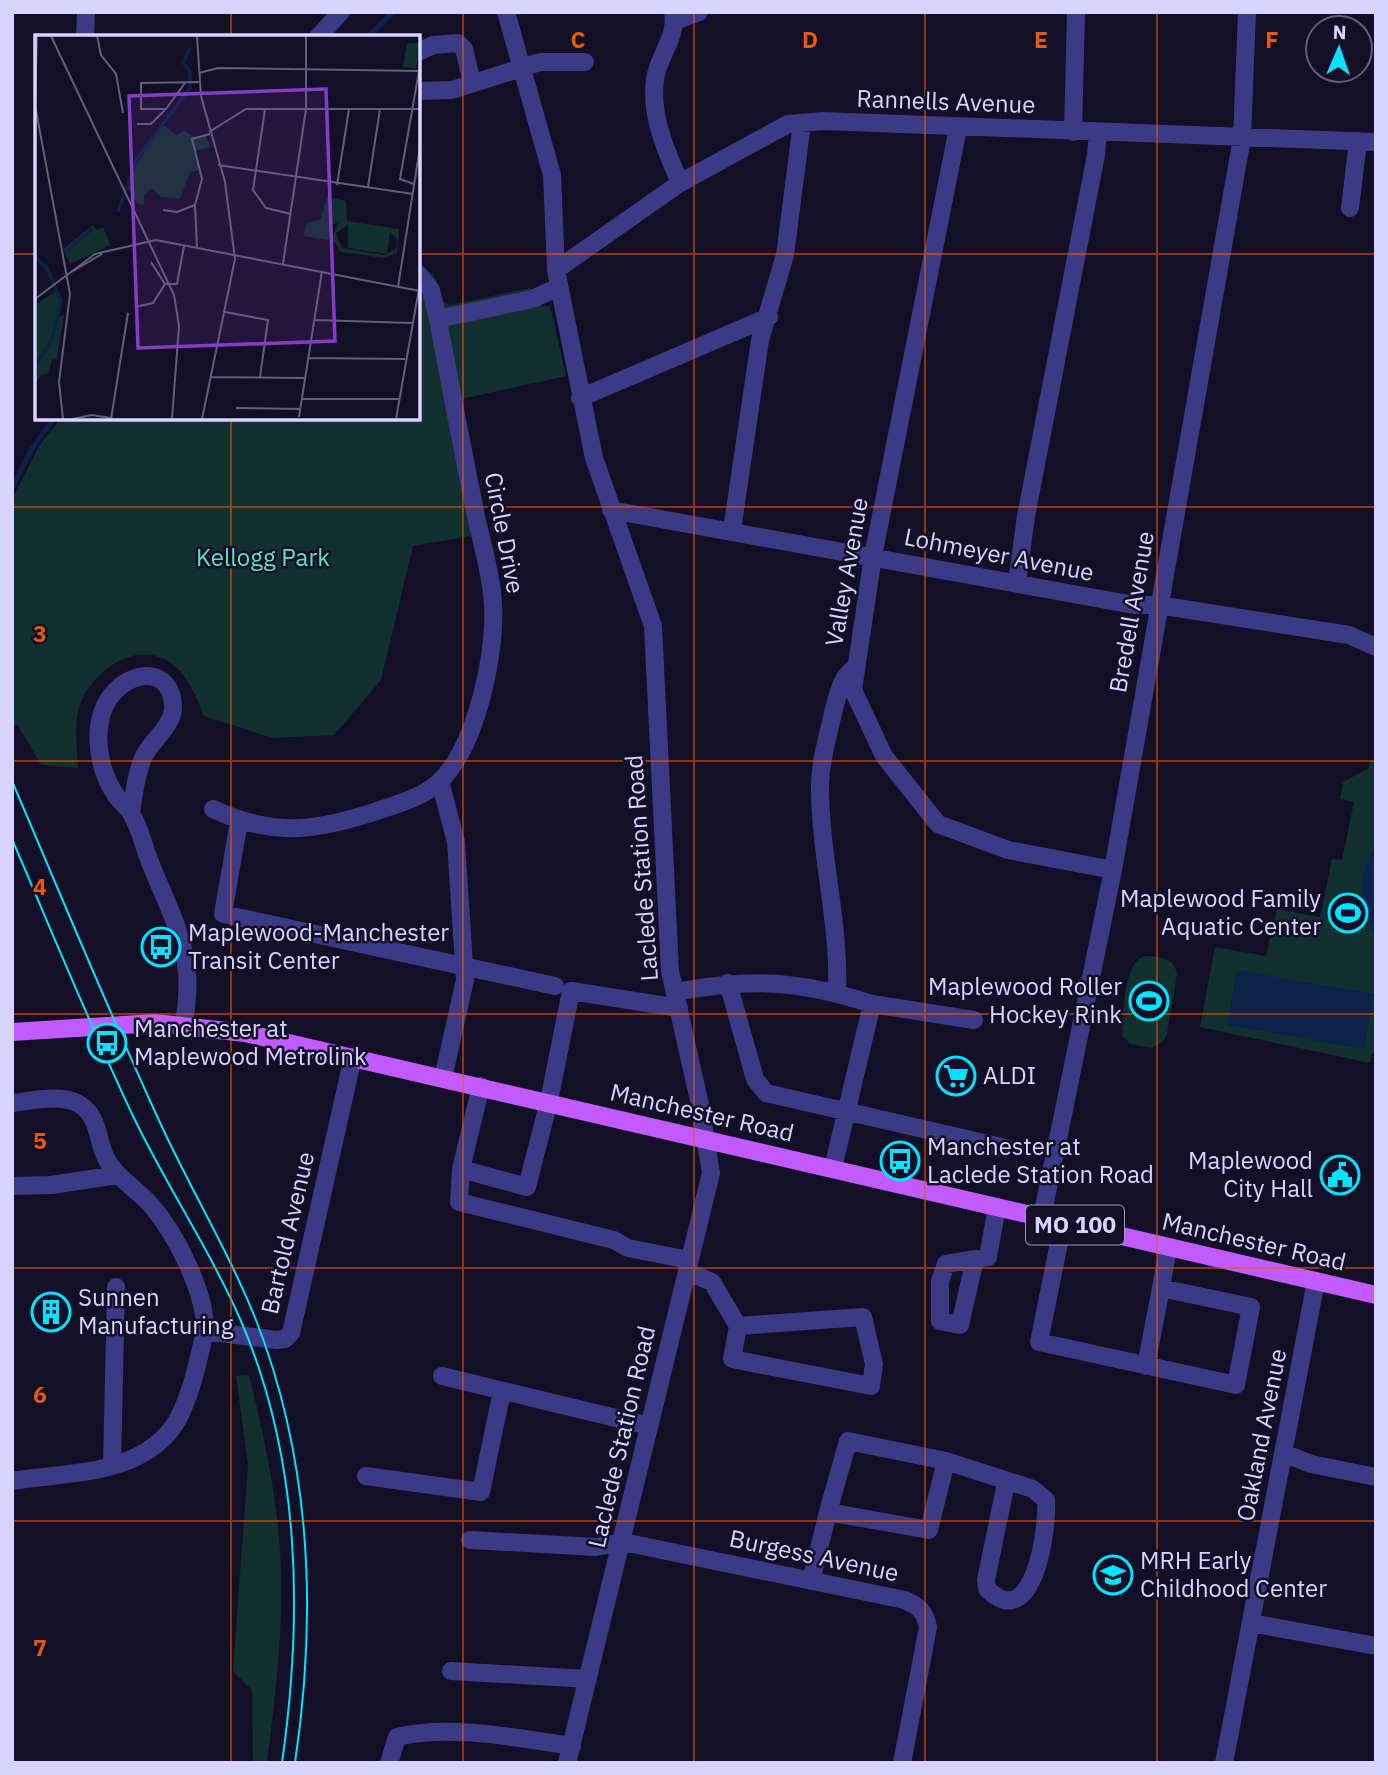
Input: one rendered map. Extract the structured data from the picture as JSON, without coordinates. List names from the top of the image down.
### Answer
{
  "streets": {
    "main road": ["Manchester Road", "MO 100"],
    "street": [
      "Rannells Avenue",
      "Circle Drive",
      "Lohmeyer Avenue",
      "Valley Avenue",
      "Bredell Avenue",
      "Laclede Station Road",
      "Bartold Avenue",
      "Oakland Avenue",
      "Burgess Avenue"
    ]
  },
  "crossings": [
    ["Rannells Avenue", "Circle Drive"],
    ["Rannells Avenue", "Valley Avenue"],
    ["Rannells Avenue", "Bredell Avenue"],
    ["Rannells Avenue", "Laclede Station Road"],
    ["Lohmeyer Avenue", "Valley Avenue"],
    ["Lohmeyer Avenue", "Bredell Avenue"],
    ["Lohmeyer Avenue", "Laclede Station Road"],
    ["Valley Avenue", "Bredell Avenue"],
    ["Bredell Avenue", "Manchester Road"],
    ["Laclede Station Road", "Manchester Road"],
    ["Laclede Station Road", "Burgess Avenue"],
    ["Manchester Road", "Bartold Avenue"],
    ["Manchester Road", "Oakland Avenue"]
  ],
  "parks": ["Kellogg Park"],
  "places": {
    "sports": ["Maplewood Family Aquatic Center", "Maplewood Roller Hockey Rink"],
    "bus stop": ["Maplewood-Manchester Transit Center", "Manchester at Maplewood Metrolink", "Manchester at Laclede Station Road"],
    "supermarket": ["ALDI"],
    "public building": ["Maplewood City Hall"],
    "building": ["Sunnen Manufacturing"],
    "school or university": ["MRH Early Childhood Center"]
  },
  "north": "top",
  "grid": {
    "columns": [
      "C",
      "D",
      "E",
      "F"
    ],
    "rows": [
      "3",
      "4",
      "5",
      "6",
      "7"
    ]
  }
}
